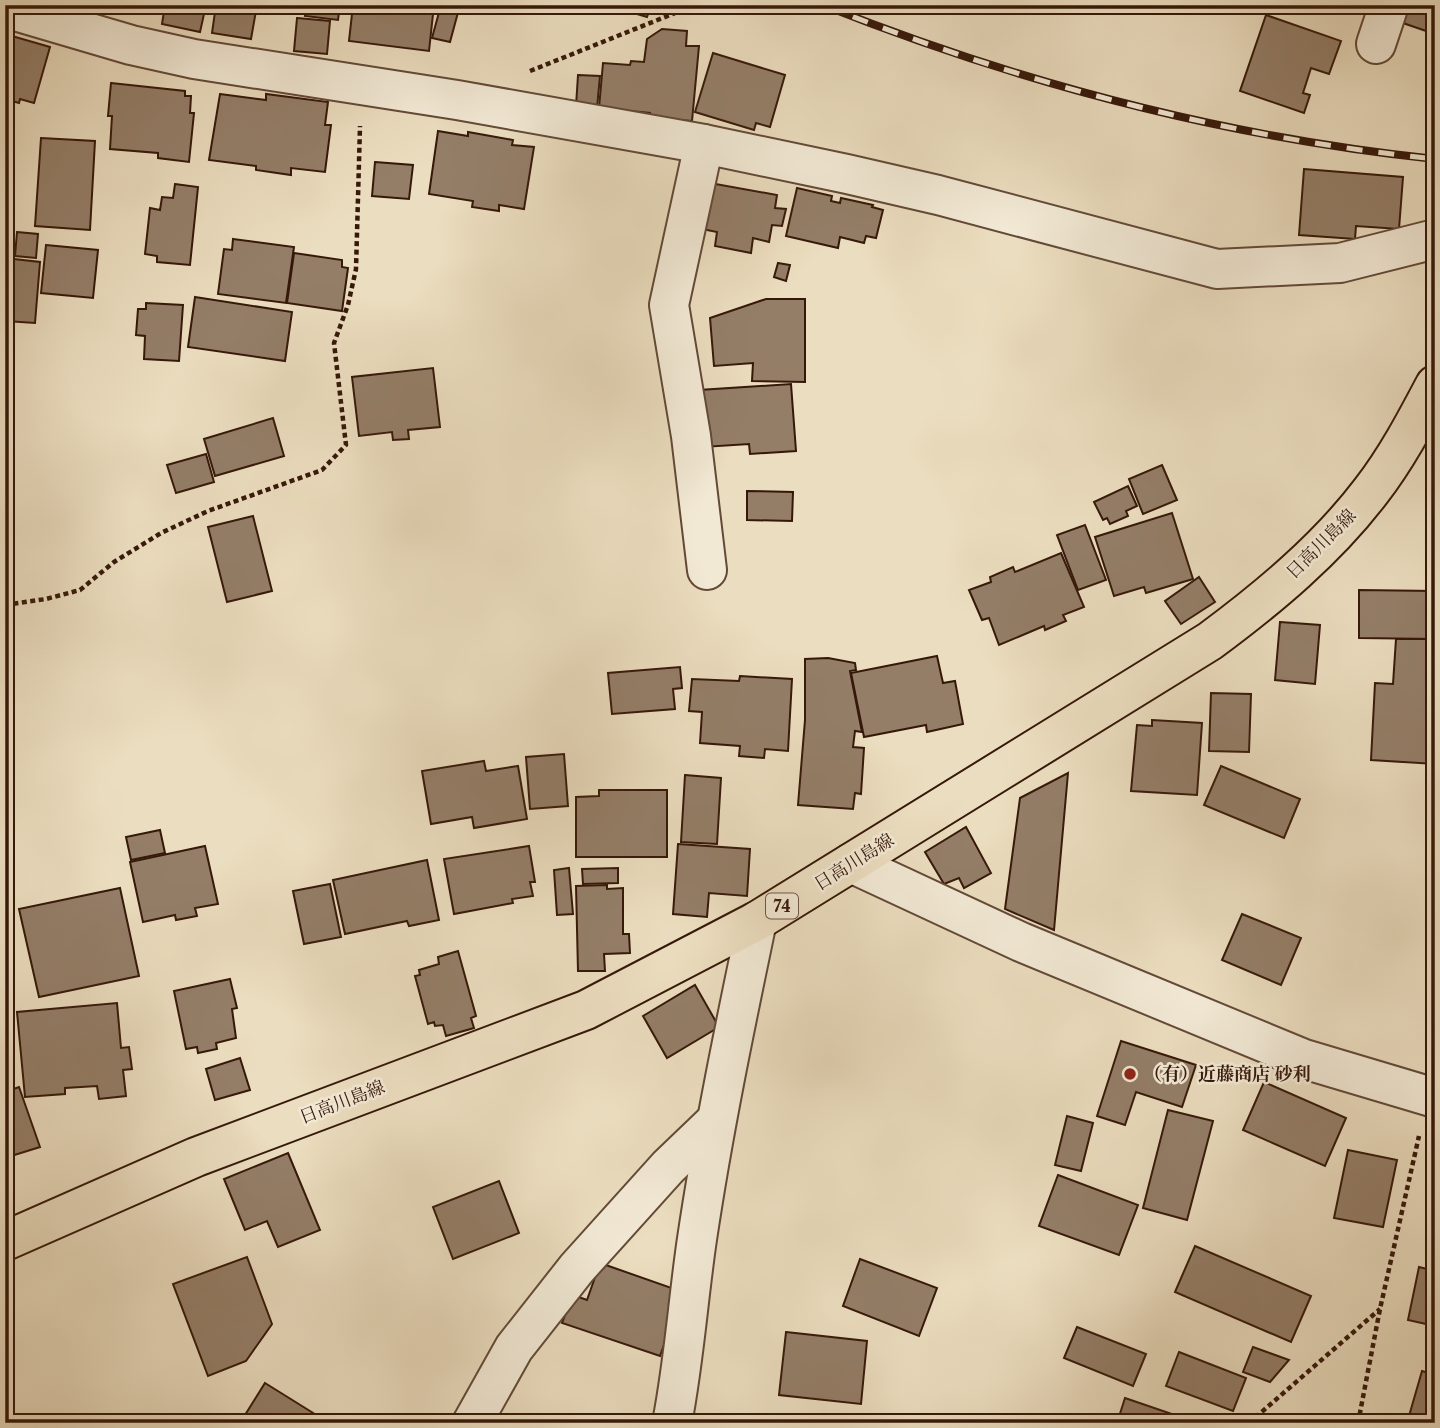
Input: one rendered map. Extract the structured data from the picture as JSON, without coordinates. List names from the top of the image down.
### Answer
{
  "streets": {
    "main road": ["日高川島線", "74"]
  },
  "places": ["（有）近藤商店 砂利"]
}
